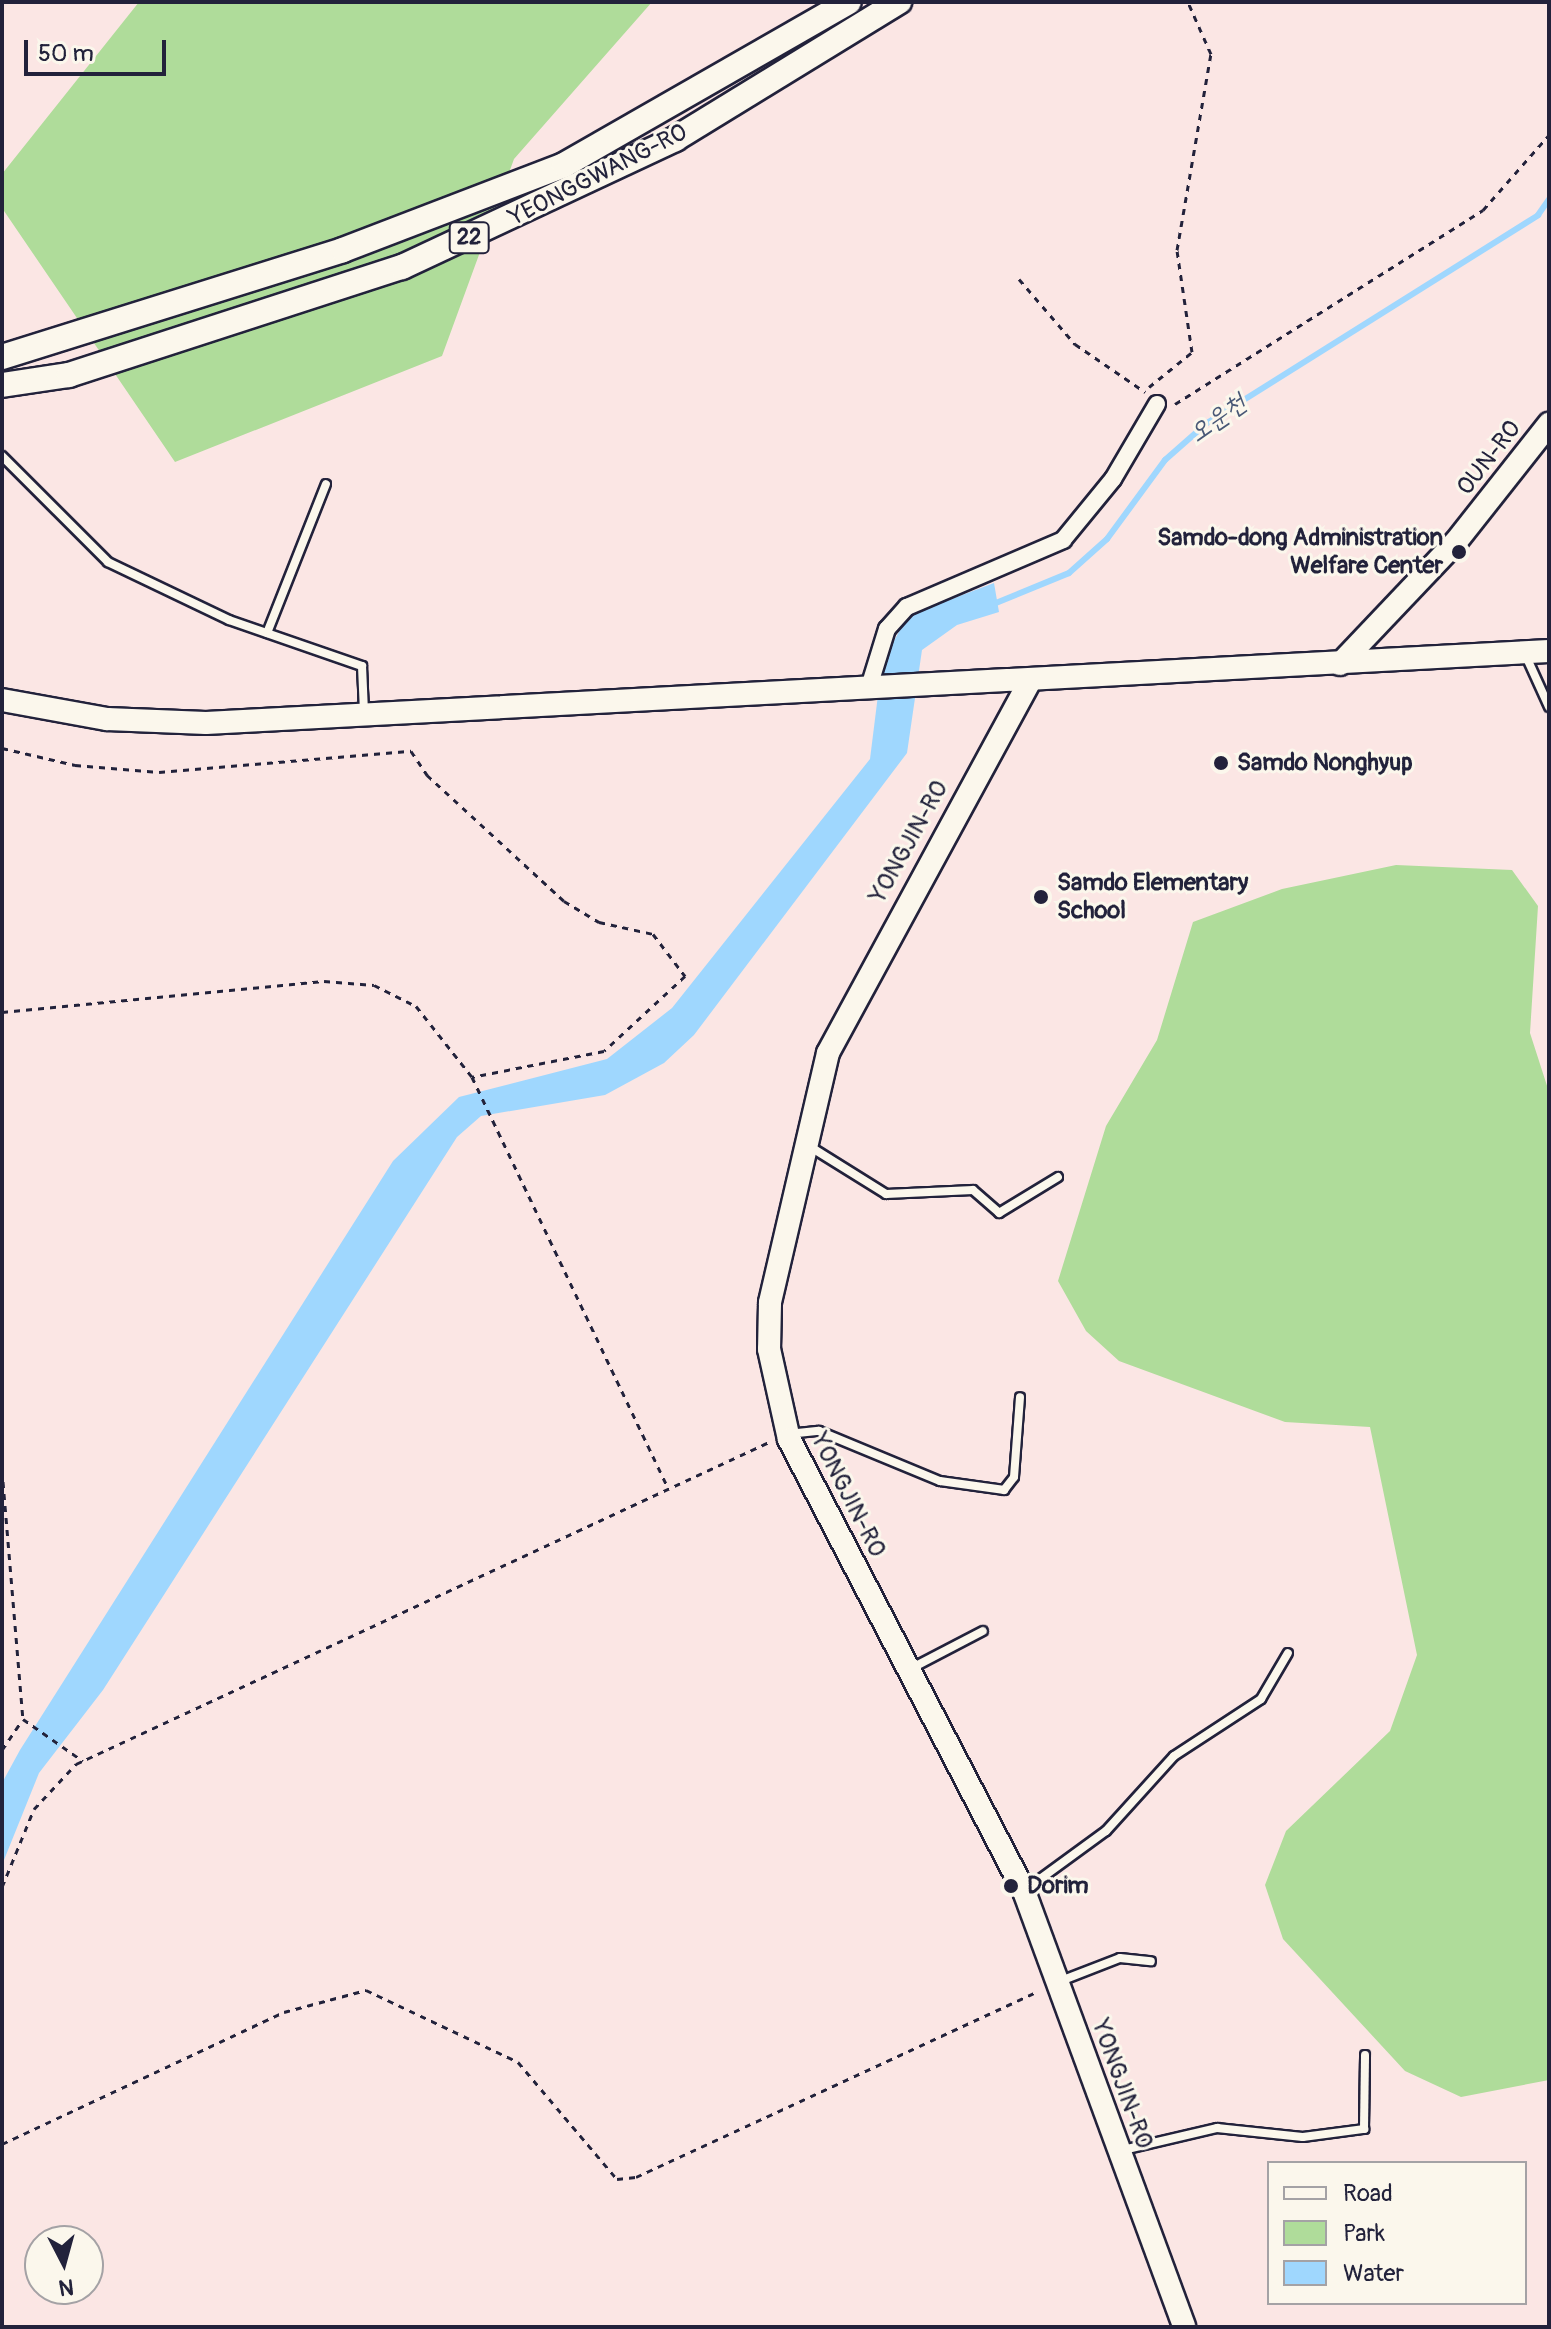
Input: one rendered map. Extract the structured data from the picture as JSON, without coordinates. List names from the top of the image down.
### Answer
{
  "streets": {
    "main road": [
      "YEONGGWANG-RO",
      "22",
      "OUN-RO",
      "YONGJIN-RO"
    ]
  },
  "water": ["오운천"],
  "places": [
    "Samdo-dong Administration Welfare Center",
    "Samdo Nonghyup",
    "Samdo Elementary School",
    "Dorim"
  ],
  "legend": ["Road", "Park", "Water"],
  "scale_bar": "50 m",
  "north": "bottom"
}
